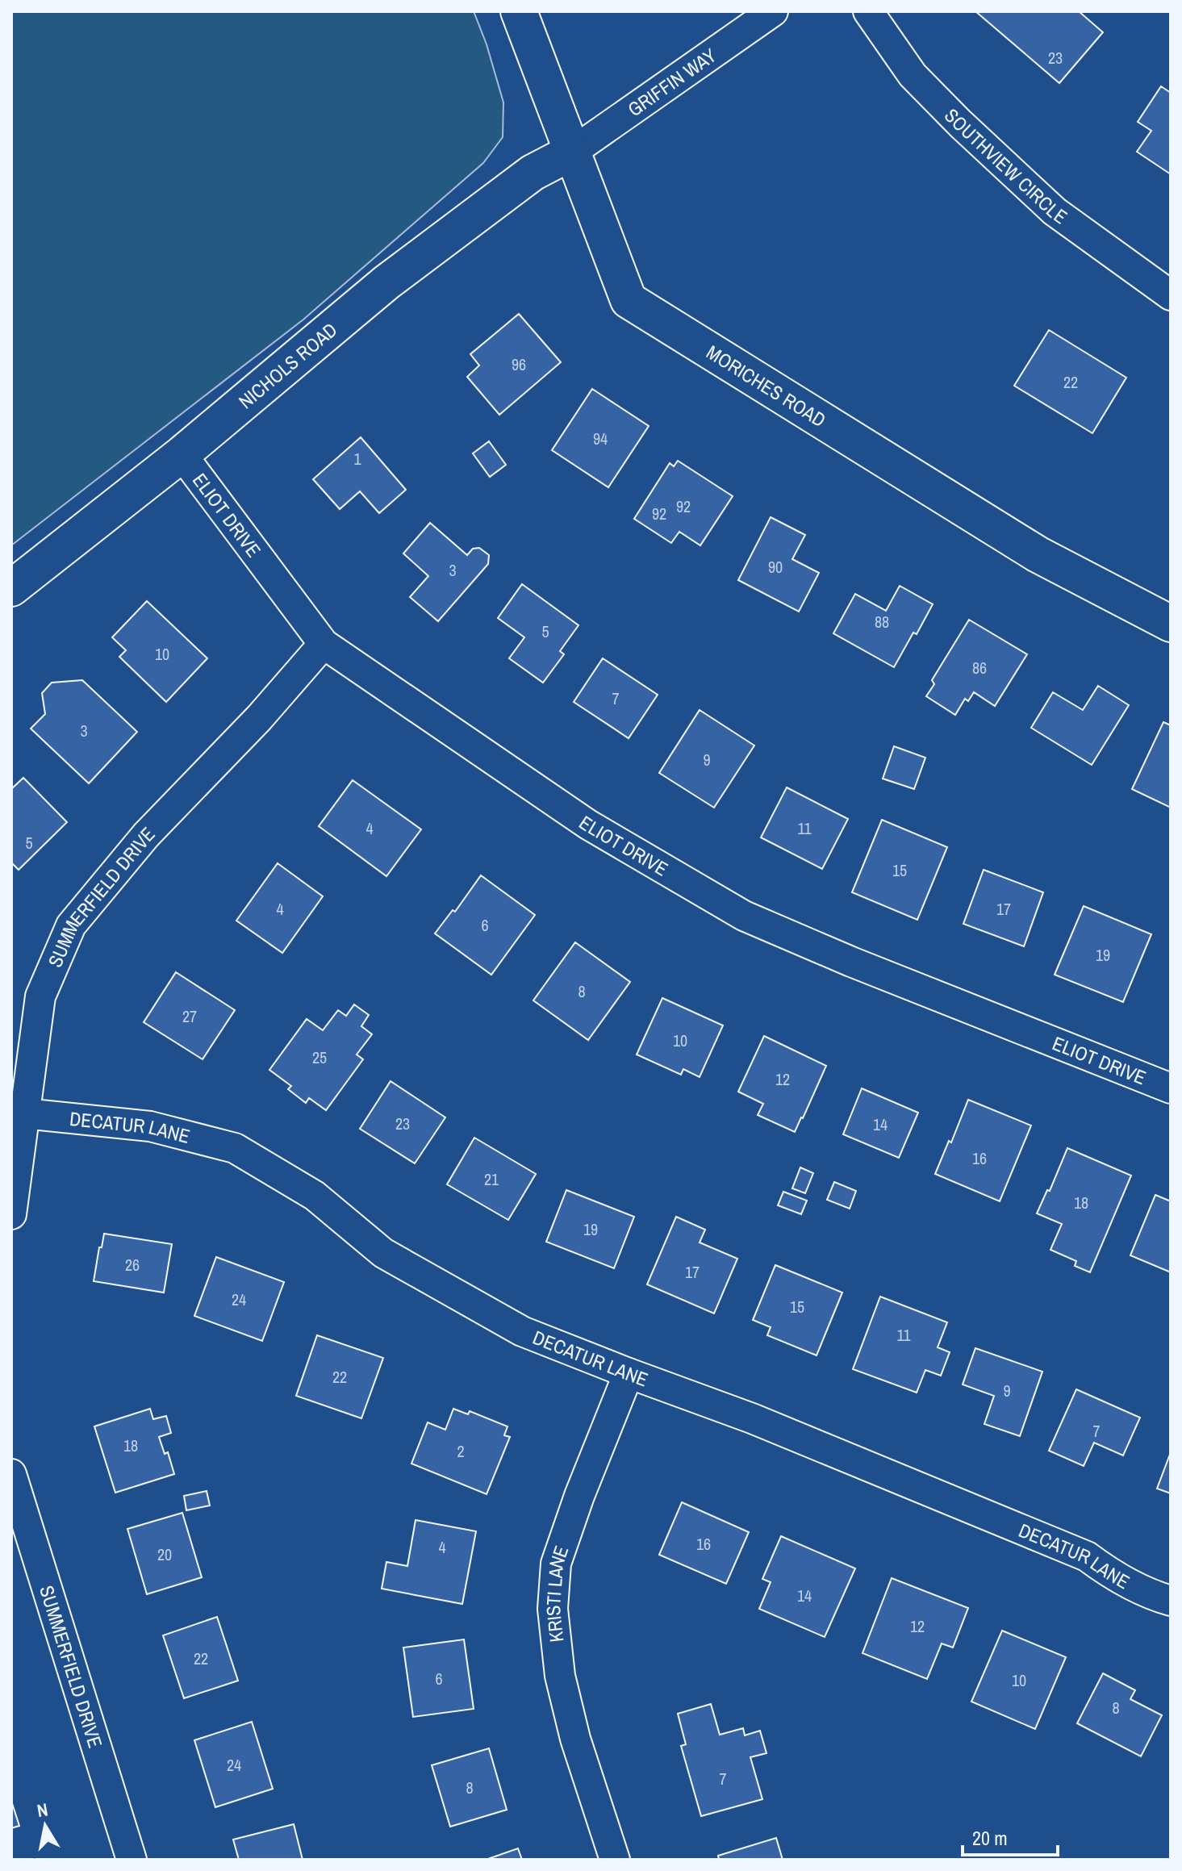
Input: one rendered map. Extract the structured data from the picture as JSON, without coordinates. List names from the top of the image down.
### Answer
{
  "streets": {
    "street": [
      "GRIFFIN WAY",
      "SOUTHVIEW CIRCLE",
      "NICHOLS ROAD",
      "MORICHES ROAD",
      "ELIOT DRIVE",
      "SUMMERFIELD DRIVE",
      "DECATUR LANE",
      "KRISTI LANE"
    ]
  },
  "crossings": [
    ["GRIFFIN WAY", "NICHOLS ROAD"],
    ["GRIFFIN WAY", "MORICHES ROAD"],
    ["NICHOLS ROAD", "MORICHES ROAD"],
    ["NICHOLS ROAD", "ELIOT DRIVE"],
    ["ELIOT DRIVE", "SUMMERFIELD DRIVE"],
    ["SUMMERFIELD DRIVE", "DECATUR LANE"],
    ["DECATUR LANE", "KRISTI LANE"]
  ],
  "house_numbers": [
    "23",
    "96",
    "22",
    "94",
    "1",
    "92",
    "92",
    "90",
    "3",
    "88",
    "5",
    "10",
    "86",
    "7",
    "3",
    "9",
    "4",
    "11",
    "5",
    "15",
    "4",
    "17",
    "6",
    "19",
    "8",
    "27",
    "10",
    "25",
    "12",
    "23",
    "14",
    "16",
    "21",
    "18",
    "19",
    "26",
    "17",
    "24",
    "15",
    "11",
    "22",
    "9",
    "7",
    "18",
    "2",
    "16",
    "4",
    "20",
    "14",
    "12",
    "22",
    "6",
    "10",
    "8",
    "24",
    "7",
    "8"
  ],
  "scale_bar": "20 m",
  "north": "top"
}
